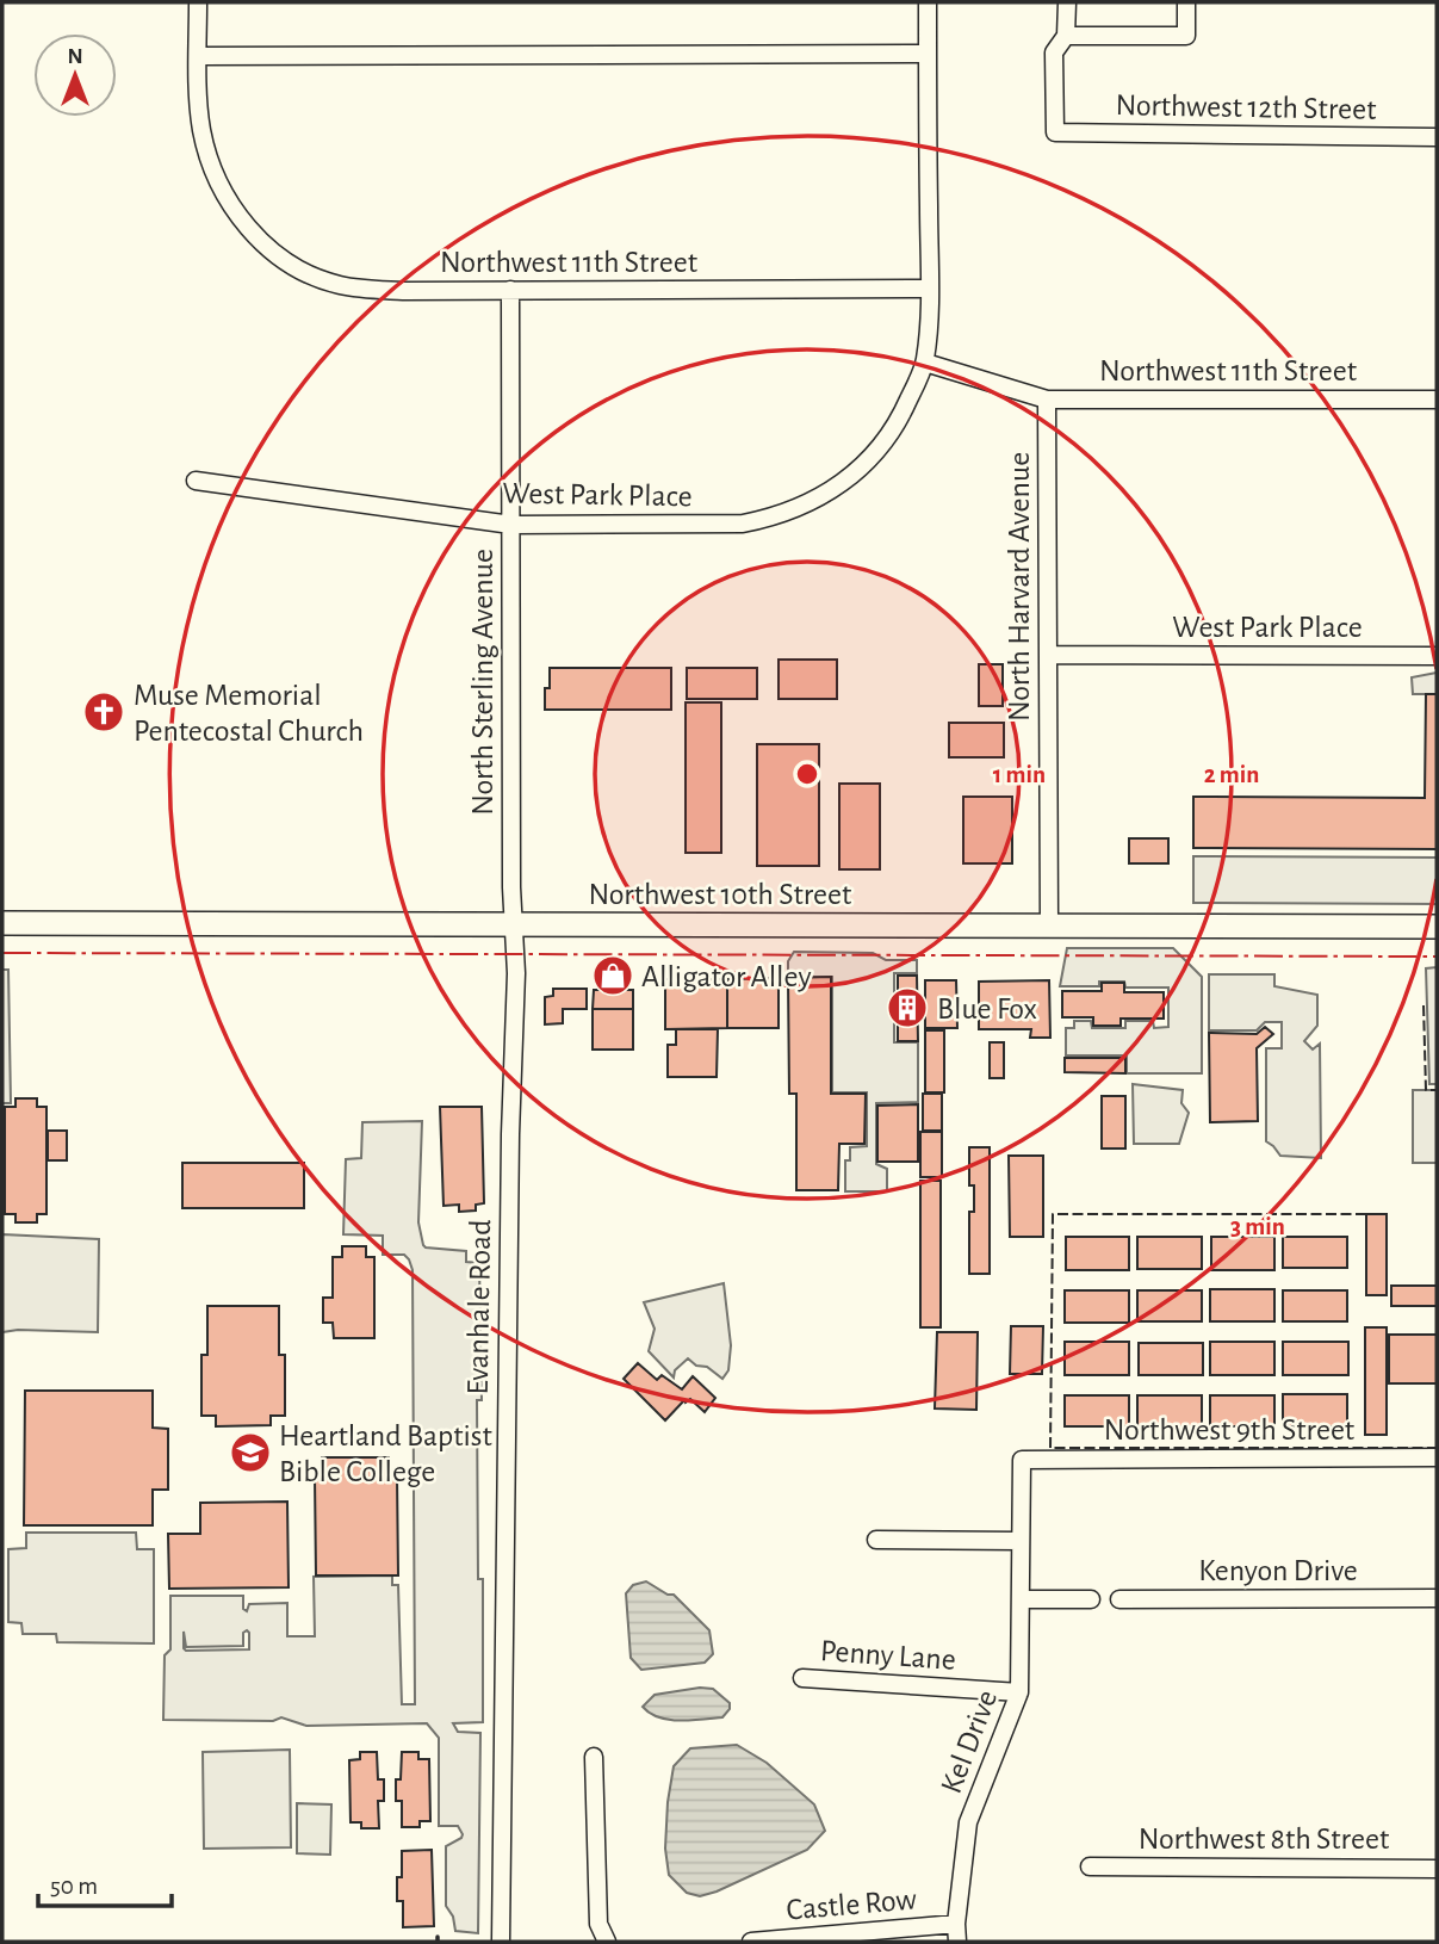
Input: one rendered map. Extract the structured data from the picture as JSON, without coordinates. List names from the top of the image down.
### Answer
{
  "streets": {
    "main road": ["Northwest 10th Street"],
    "street": [
      "Northwest 12th Street",
      "Northwest 11th Street",
      "West Park Place",
      "North Harvard Avenue",
      "North Sterling Avenue",
      "Evanhale Road",
      "Northwest 9th Street",
      "Kenyon Drive",
      "Penny Lane",
      "Kel Drive",
      "Northwest 8th Street",
      "Castle Row"
    ]
  },
  "crossings": [
    ["Northwest 11th Street", "West Park Place"],
    ["Northwest 11th Street", "North Harvard Avenue"],
    ["Northwest 11th Street", "North Sterling Avenue"],
    ["West Park Place", "North Harvard Avenue"],
    ["West Park Place", "North Sterling Avenue"],
    ["North Harvard Avenue", "Northwest 10th Street"],
    ["North Sterling Avenue", "Northwest 10th Street"],
    ["North Sterling Avenue", "Evanhale Road"],
    ["Northwest 10th Street", "Evanhale Road"],
    ["Northwest 9th Street", "Kel Drive"],
    ["Penny Lane", "Kel Drive"],
    ["Kel Drive", "Castle Row"]
  ],
  "places": {
    "church": ["Muse Memorial Pentecostal Church"],
    "shop": ["Alligator Alley"],
    "building": ["Blue Fox"],
    "school or university": ["Heartland Baptist Bible College"]
  },
  "scale_bar": "50 m",
  "north": "top",
  "rings": ["1 min", "2 min", "3 min"]
}
